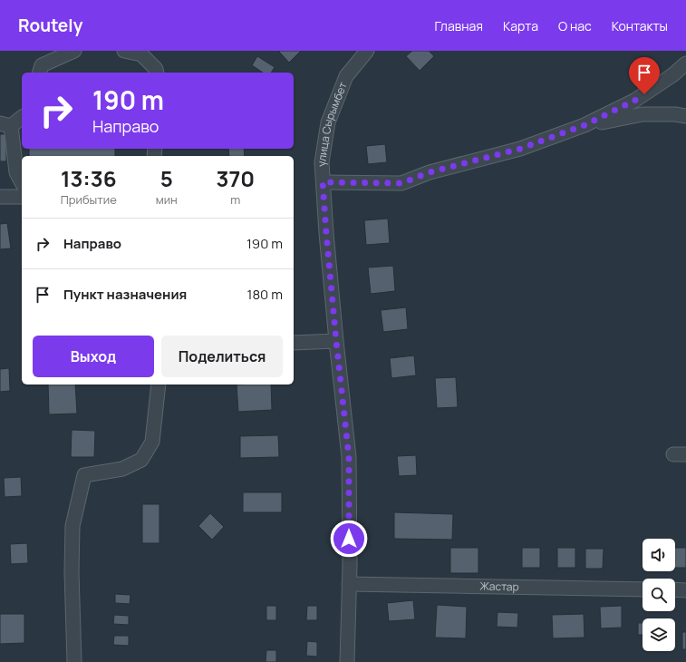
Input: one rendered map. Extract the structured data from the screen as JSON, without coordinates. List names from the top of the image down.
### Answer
{
  "streets": {
    "street": ["улица Сырымбет", "Жастар"]
  },
  "crossings": [
    ["улица Сырымбет", "Жастар"]
  ],
  "page": {
    "header": "Routely",
    "nav": [
      "Главная",
      "Карта",
      "О нас",
      "Контакты"
    ],
    "turn": ["190 m", "Направо"],
    "eta": [
      "13:36",
      "Прибытие",
      "5",
      "мин",
      "370",
      "m"
    ],
    "list": [
      {
        "name": "Направо",
        "value": "190 m"
      },
      {
        "name": "Пункт назначения",
        "value": "180 m"
      }
    ],
    "buttons": ["Выход", "Поделиться"]
  }
}
